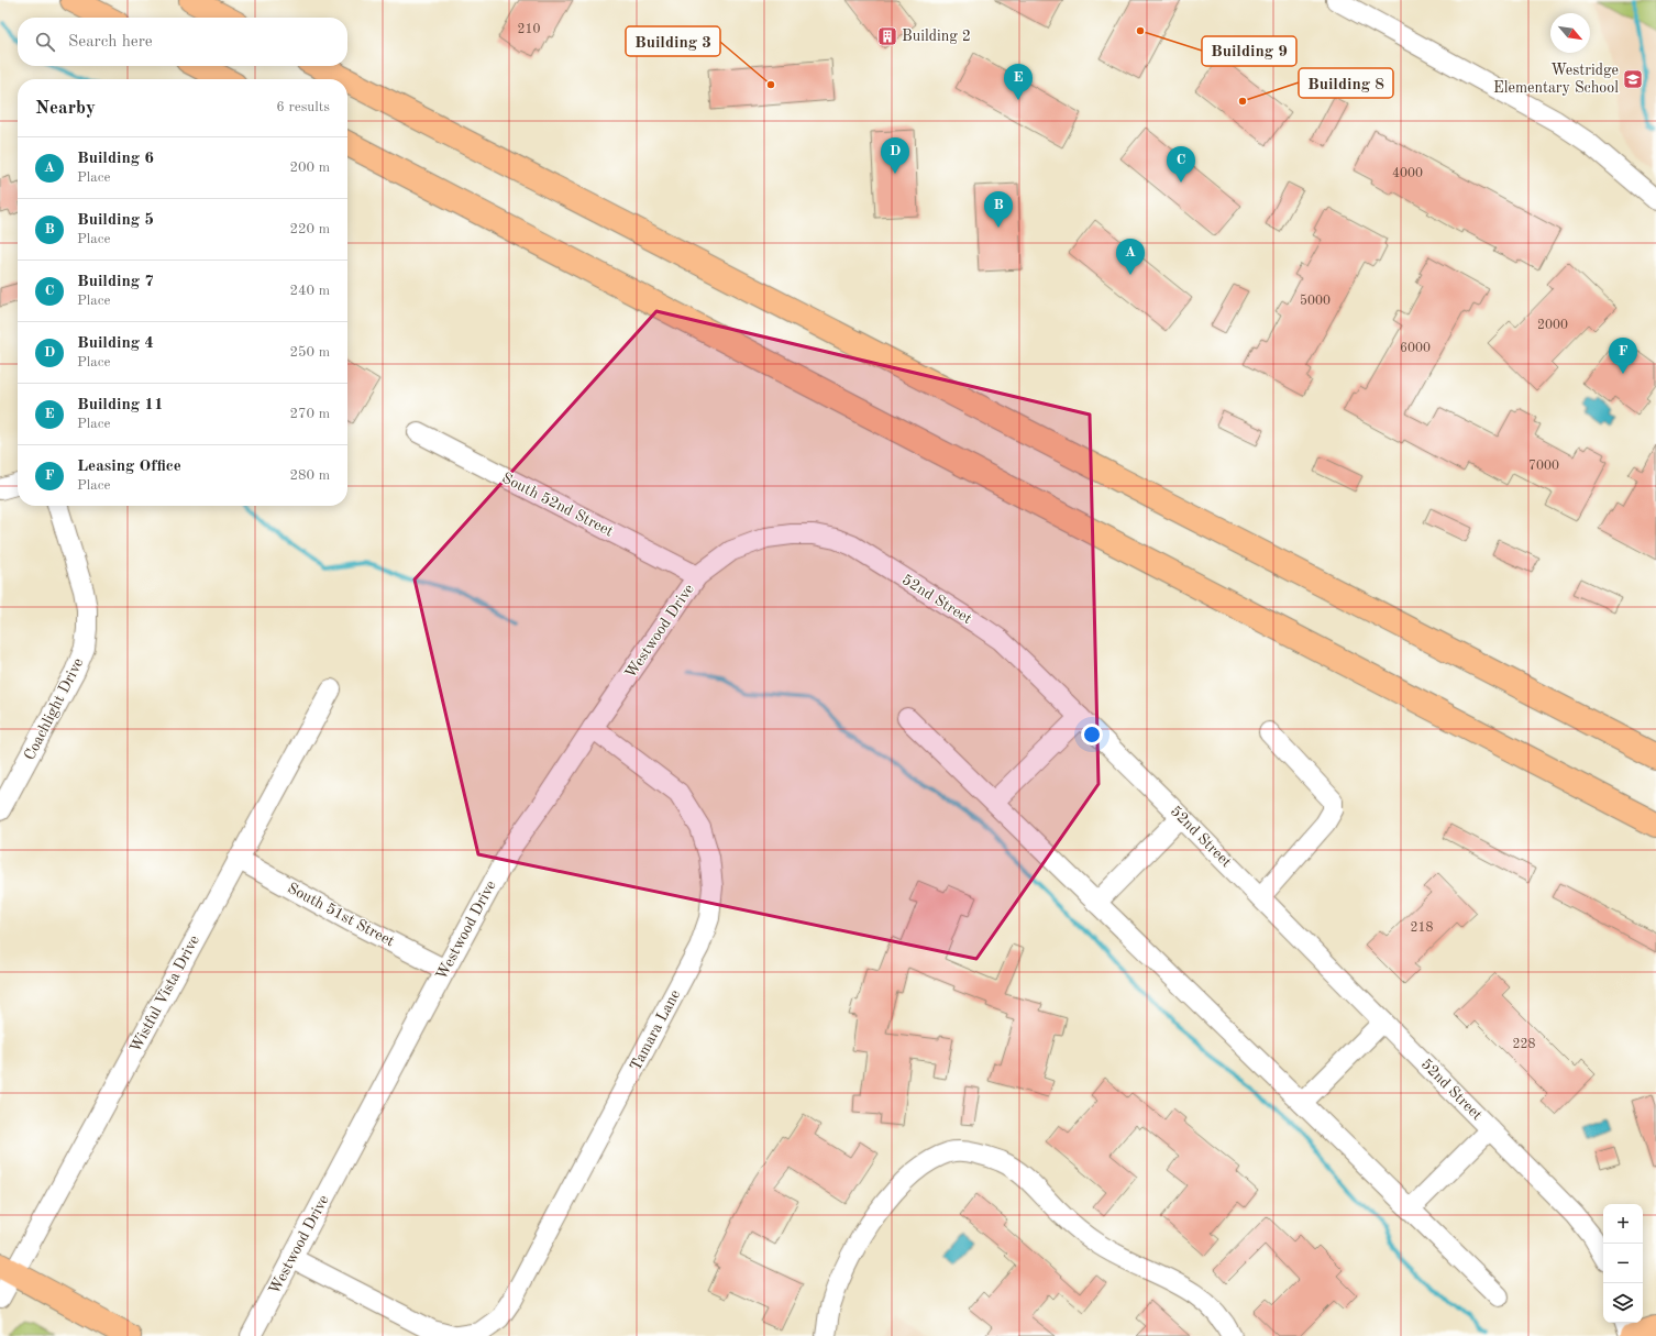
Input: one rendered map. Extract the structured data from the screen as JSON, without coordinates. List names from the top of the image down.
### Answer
{
  "streets": {
    "street": [
      "South 52nd Street",
      "52nd Street",
      "Westwood Drive",
      "Coachlight Drive",
      "South 51st Street",
      "Wistful Vista Drive",
      "Tamara Lane"
    ]
  },
  "crossings": [
    ["South 52nd Street", "Westwood Drive"],
    ["52nd Street", "Westwood Drive"],
    ["Westwood Drive", "South 51st Street"],
    ["Westwood Drive", "Tamara Lane"],
    ["South 51st Street", "Wistful Vista Drive"]
  ],
  "places": {
    "other": ["Building 9", "Building 3", "Building 8"],
    "building": ["Building 2"],
    "school or university": ["Westridge Elementary School"]
  },
  "house_numbers": [
    "210",
    "4000",
    "5000",
    "2000",
    "6000",
    "7000",
    "218",
    "228"
  ],
  "north": "bottom right",
  "page": {
    "search": "Search here",
    "pins": [
      "E",
      "D",
      "C",
      "B",
      "A",
      "F"
    ],
    "heading": ["Nearby", "6 results"],
    "list": [
      {
        "mark": "A",
        "name": "Building 6",
        "note": "Place",
        "value": "200 m"
      },
      {
        "mark": "B",
        "name": "Building 5",
        "note": "Place",
        "value": "220 m"
      },
      {
        "mark": "C",
        "name": "Building 7",
        "note": "Place",
        "value": "240 m"
      },
      {
        "mark": "D",
        "name": "Building 4",
        "note": "Place",
        "value": "250 m"
      },
      {
        "mark": "E",
        "name": "Building 11",
        "note": "Place",
        "value": "270 m"
      },
      {
        "mark": "F",
        "name": "Leasing Office",
        "note": "Place",
        "value": "280 m"
      }
    ],
    "map_buttons": ["+", "−"]
  }
}
